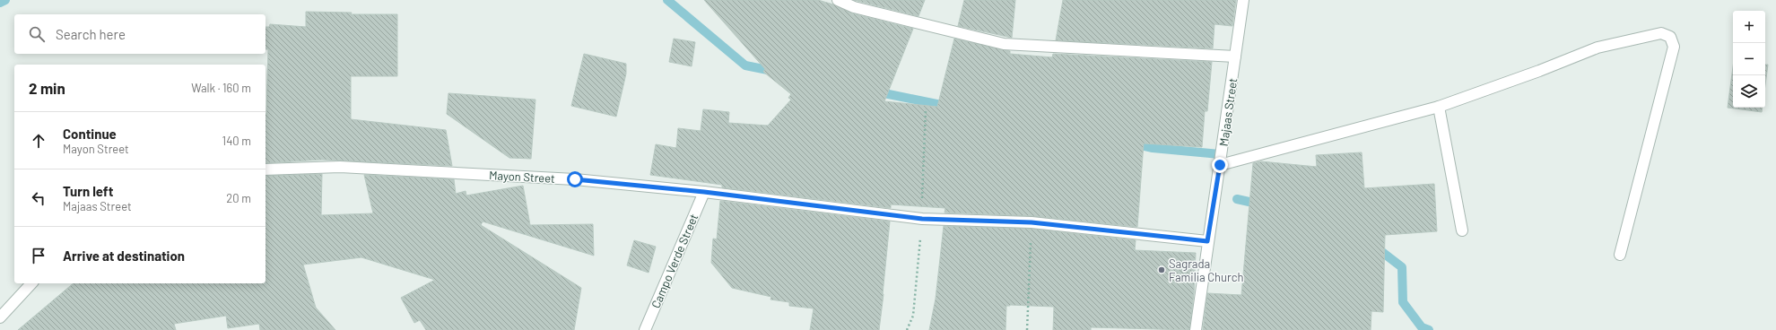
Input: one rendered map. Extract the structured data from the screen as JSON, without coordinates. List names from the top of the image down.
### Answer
{
  "streets": {
    "street": ["Majaas Street", "Mayon Street", "Campo Verde Street"]
  },
  "crossings": [
    ["Majaas Street", "Mayon Street"],
    ["Mayon Street", "Campo Verde Street"]
  ],
  "places": ["Sagrada Familia Church"],
  "page": {
    "map_buttons": ["+", "−"],
    "search": "Search here",
    "heading": ["2 min", "Walk · 160 m"],
    "list": [
      ["Continue", "Mayon Street", "140 m"],
      ["Turn left", "Majaas Street", "20 m"],
      "Arrive at destination"
    ]
  }
}
